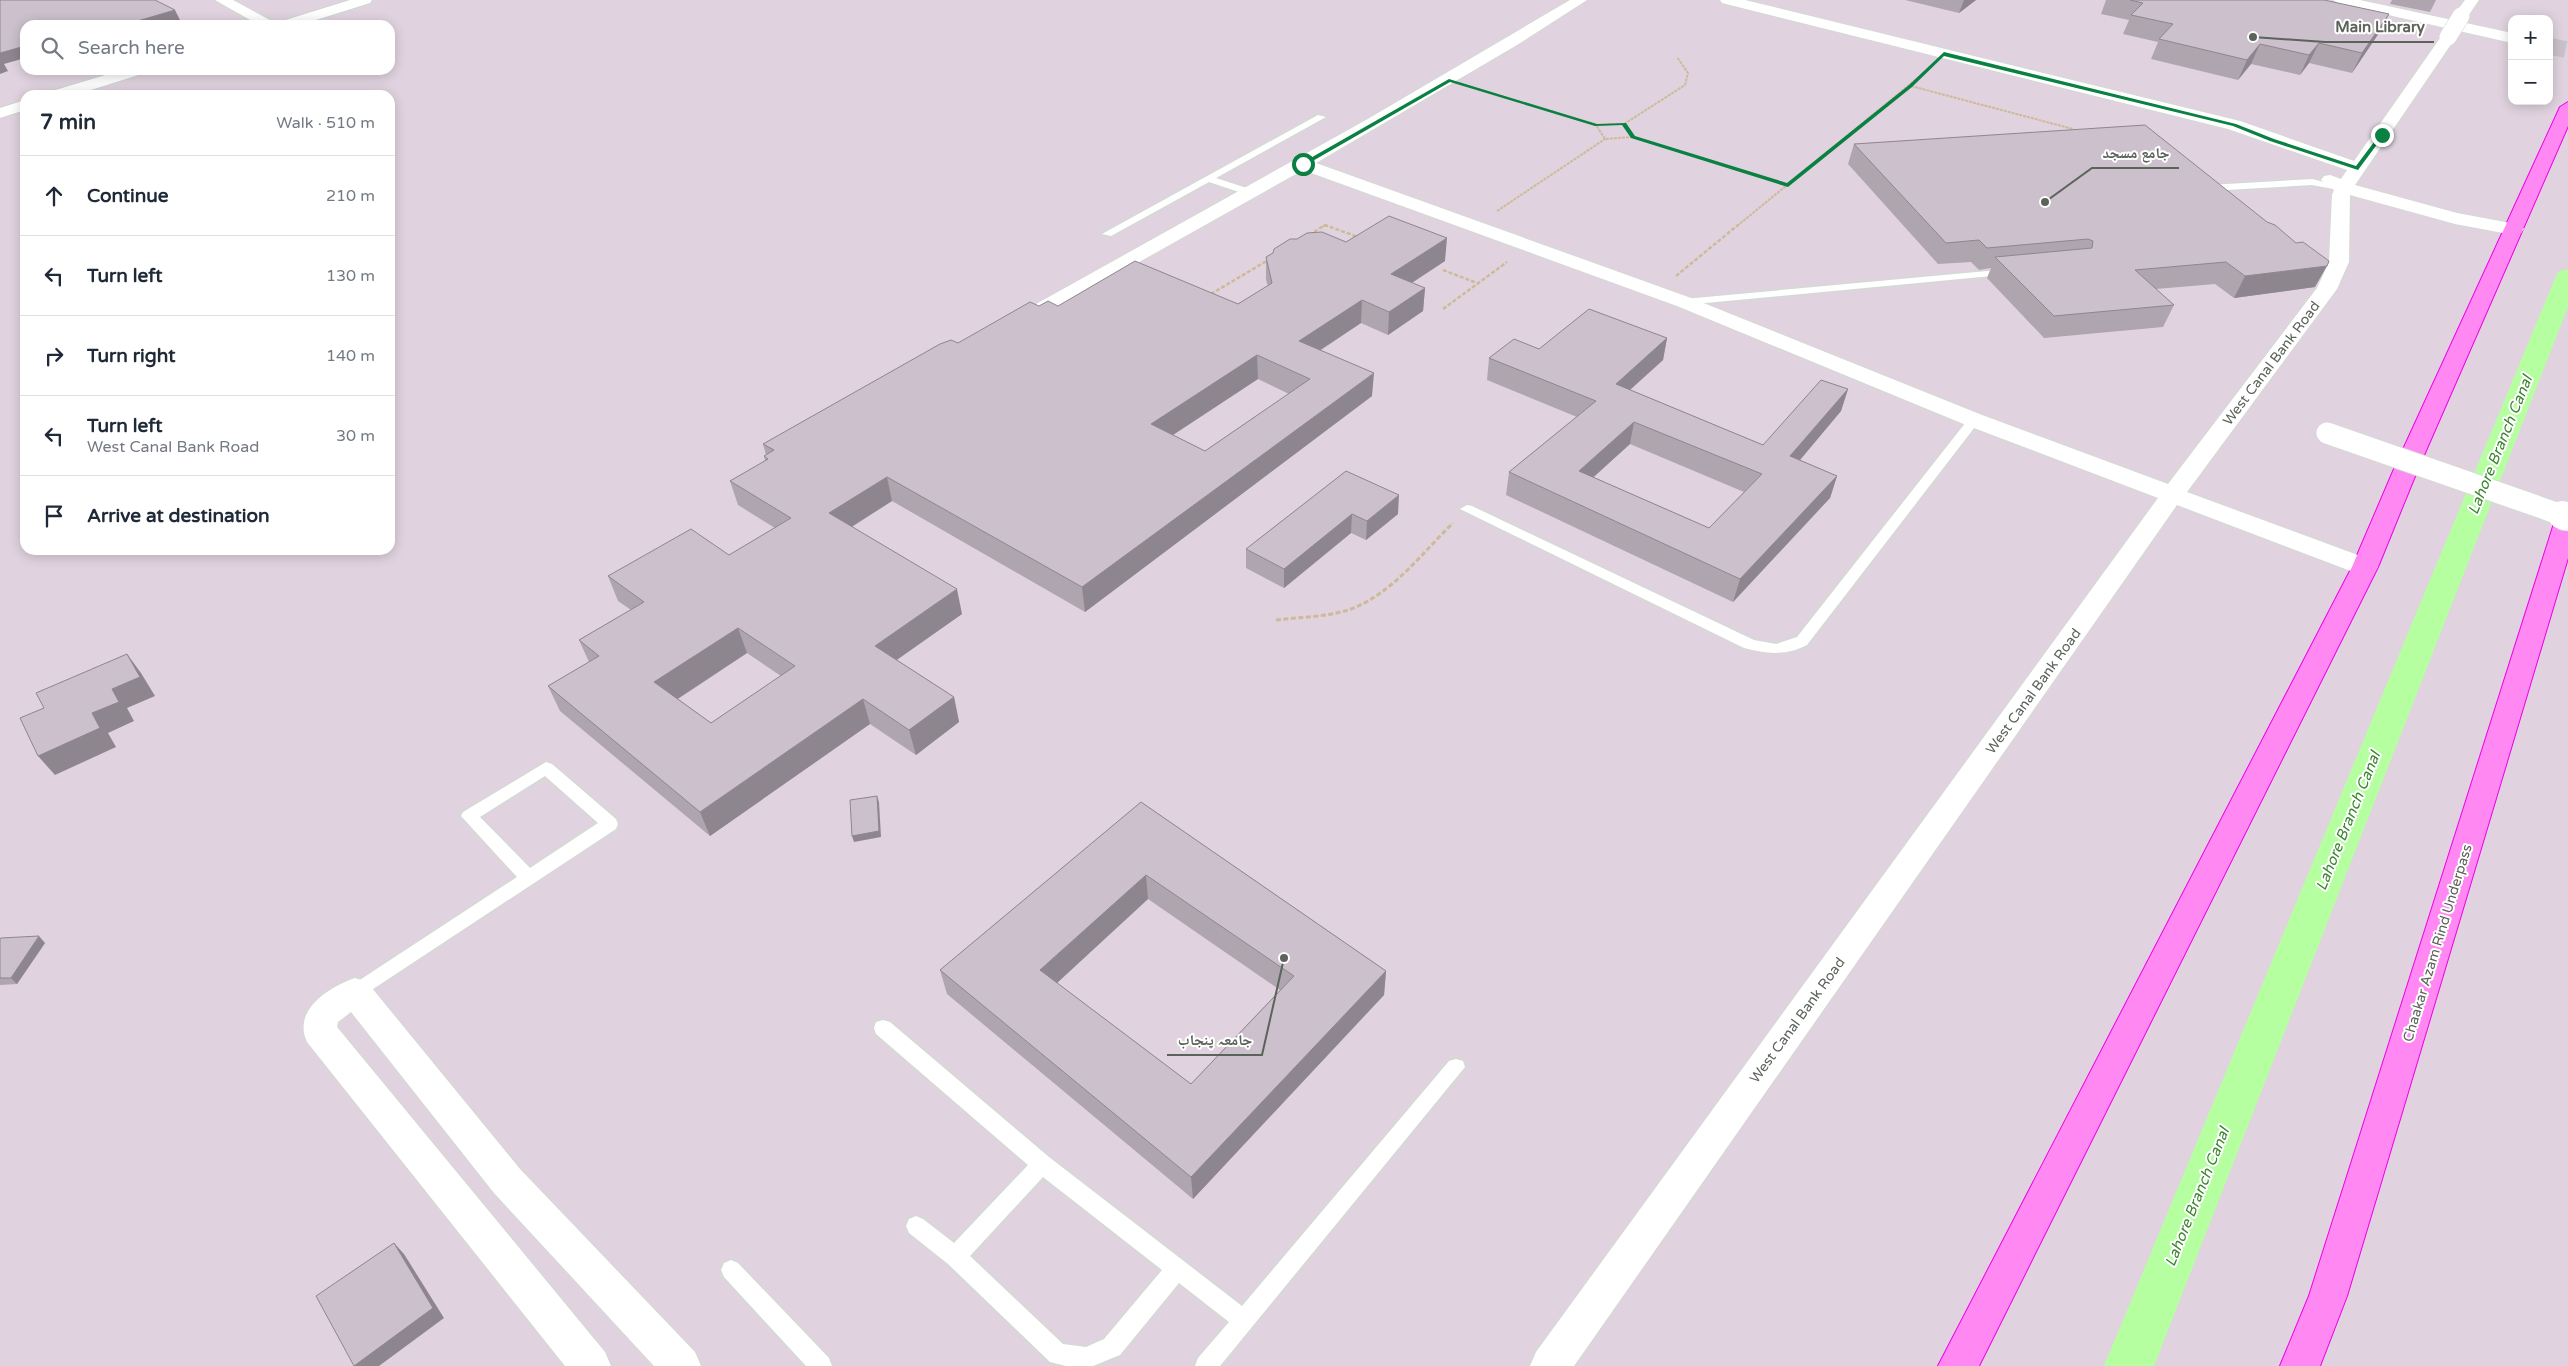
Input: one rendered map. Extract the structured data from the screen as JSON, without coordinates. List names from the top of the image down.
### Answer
{
  "streets": {
    "highway": ["Chaakar Azam Rind Underpass"],
    "street": ["West Canal Bank Road"]
  },
  "water": ["Lahore Branch Canal"],
  "places": ["Main Library", "جامع مسجد", "جامعہ پنجاب"],
  "page": {
    "map_buttons": ["+", "−"],
    "search": "Search here",
    "heading": ["7 min", "Walk · 510 m"],
    "list": [
      ["Continue", "210 m"],
      ["Turn left", "130 m"],
      ["Turn right", "140 m"],
      ["Turn left", "West Canal Bank Road", "30 m"],
      "Arrive at destination"
    ]
  }
}
